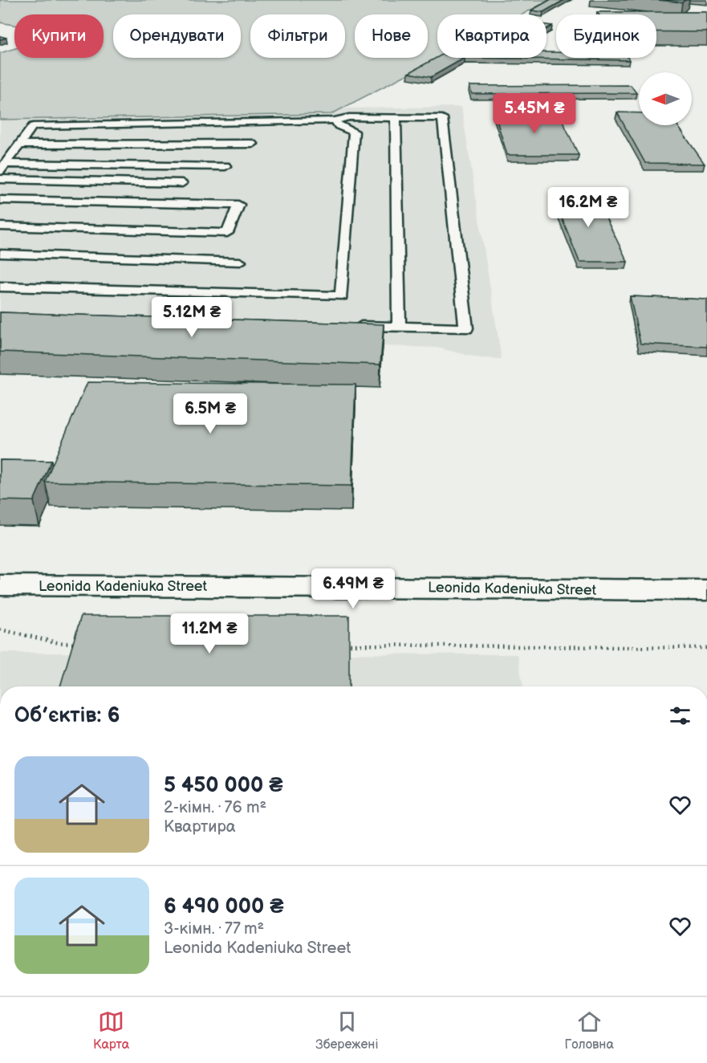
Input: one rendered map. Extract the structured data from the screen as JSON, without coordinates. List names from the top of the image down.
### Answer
{
  "streets": {
    "street": ["Leonida Kadeniuka Street"]
  },
  "north": "left",
  "page": {
    "chip": [
      "Купити",
      "Орендувати",
      "Фільтри",
      "Нове",
      "Квартира",
      "Будинок"
    ],
    "price": [
      "5.45M ₴",
      "16.2M ₴",
      "5.12M ₴",
      "6.5M ₴",
      "6.49M ₴",
      "11.2M ₴"
    ],
    "heading": "Об’єктів: 6",
    "list": [
      {
        "name": "5 450 000 ₴",
        "note": "2-кімн. · 76 m² · Квартира"
      },
      {
        "name": "6 490 000 ₴",
        "note": "3-кімн. · 77 m² · Leonida Kadeniuka Street"
      }
    ],
    "tabs": ["Карта", "Збережені", "Головна"]
  }
}
